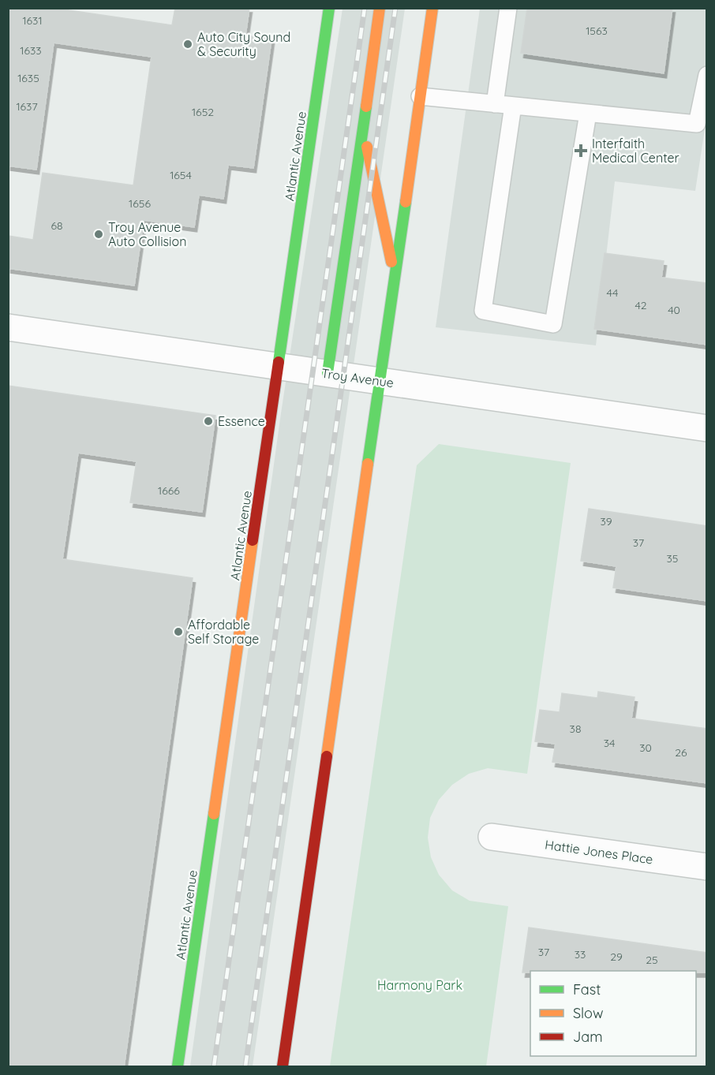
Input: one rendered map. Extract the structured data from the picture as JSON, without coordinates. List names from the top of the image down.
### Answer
{
  "streets": {
    "main road": ["Atlantic Avenue"],
    "street": ["Troy Avenue", "Hattie Jones Place"]
  },
  "crossings": [
    ["Atlantic Avenue", "Troy Avenue"]
  ],
  "parks": ["Harmony Park"],
  "places": {
    "other": [
      "Auto City Sound & Security",
      "Troy Avenue Auto Collision",
      "Essence",
      "Affordable Self Storage"
    ],
    "health": ["Interfaith Medical Center"]
  },
  "house_numbers": [
    "1631",
    "1563",
    "1633",
    "1635",
    "1637",
    "1652",
    "1654",
    "1656",
    "68",
    "44",
    "42",
    "40",
    "1666",
    "39",
    "37",
    "35",
    "38",
    "34",
    "30",
    "26",
    "37",
    "33",
    "29",
    "25"
  ],
  "legend": ["Fast", "Slow", "Jam"]
}
